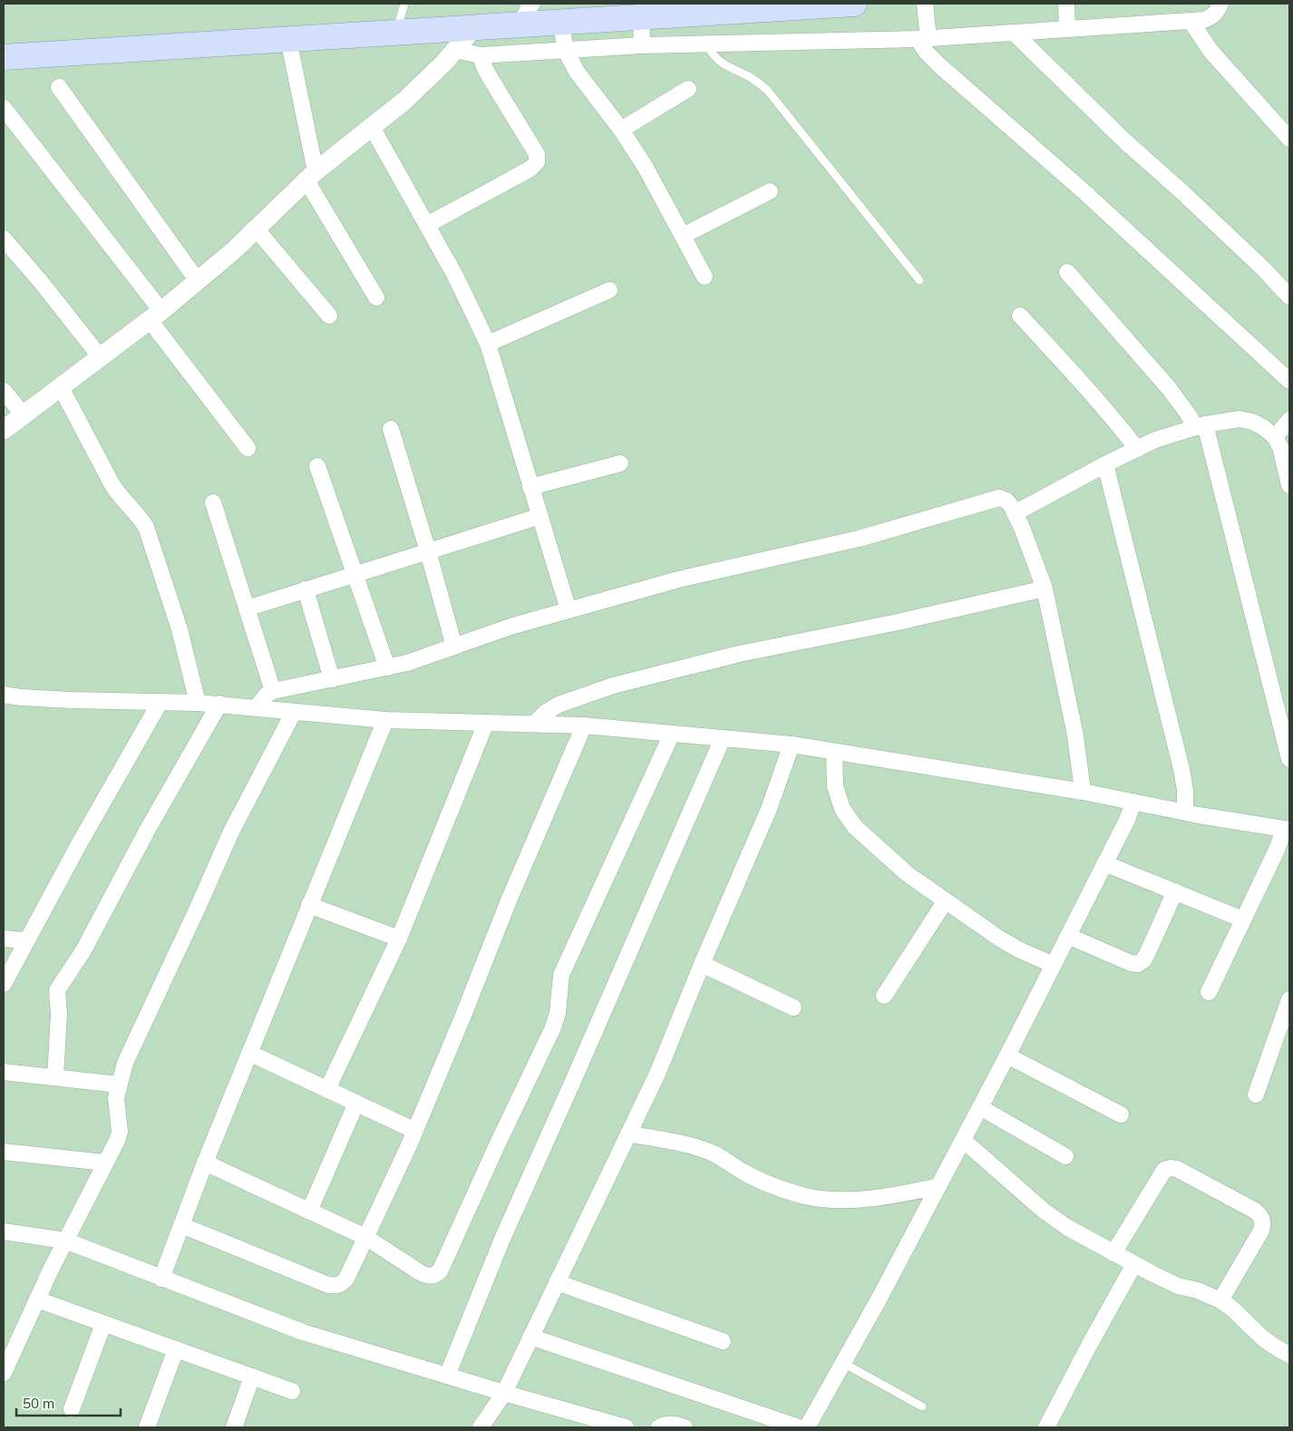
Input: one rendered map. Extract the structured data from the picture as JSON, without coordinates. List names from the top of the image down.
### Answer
{
  "scale_bar": "50 m"
}
